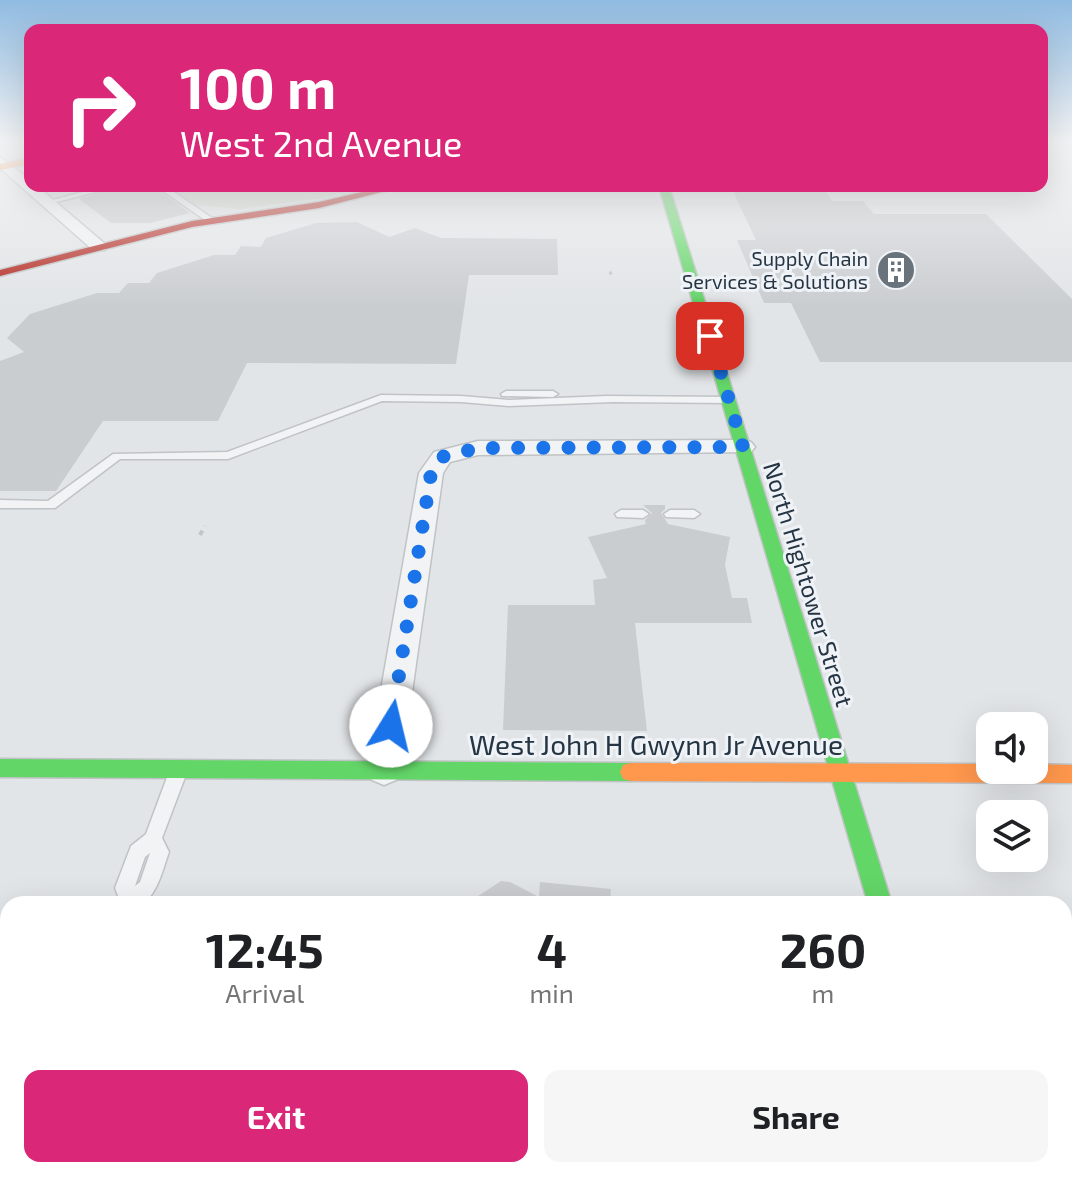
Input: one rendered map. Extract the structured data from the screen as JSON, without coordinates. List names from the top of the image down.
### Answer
{
  "streets": {
    "street": ["North Hightower Street", "West John H Gwynn Jr Avenue"]
  },
  "crossings": [
    ["North Hightower Street", "West John H Gwynn Jr Avenue"]
  ],
  "places": {
    "building": ["Supply Chain Services & Solutions"]
  },
  "page": {
    "turn": ["100 m", "West 2nd Avenue"],
    "eta": [
      "12:45",
      "Arrival",
      "4",
      "min",
      "260",
      "m"
    ],
    "buttons": ["Exit", "Share"]
  }
}
